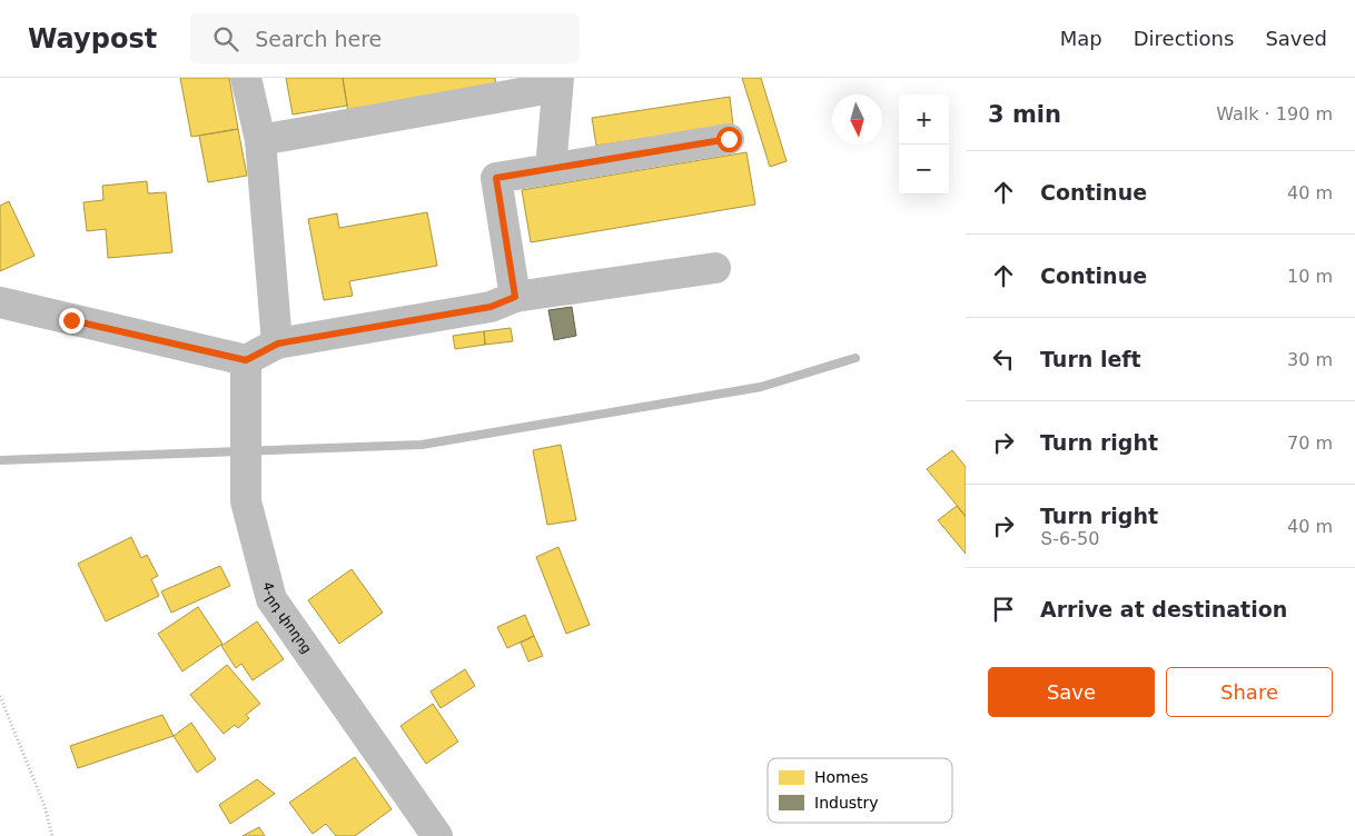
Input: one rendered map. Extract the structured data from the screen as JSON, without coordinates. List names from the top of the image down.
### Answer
{
  "streets": {
    "street": ["4-րդ փողոց"]
  },
  "legend": ["Homes", "Industry"],
  "north": "bottom",
  "page": {
    "header": "Waypost",
    "search": "Search here",
    "nav": ["Map", "Directions", "Saved"],
    "heading": ["3 min", "Walk · 190 m"],
    "map_buttons": ["+", "−"],
    "list": [
      ["Continue", "40 m"],
      ["Continue", "10 m"],
      ["Turn left", "30 m"],
      ["Turn right", "70 m"],
      ["Turn right", "Տ-6-50", "40 m"],
      "Arrive at destination"
    ],
    "buttons": ["Save", "Share"]
  }
}
